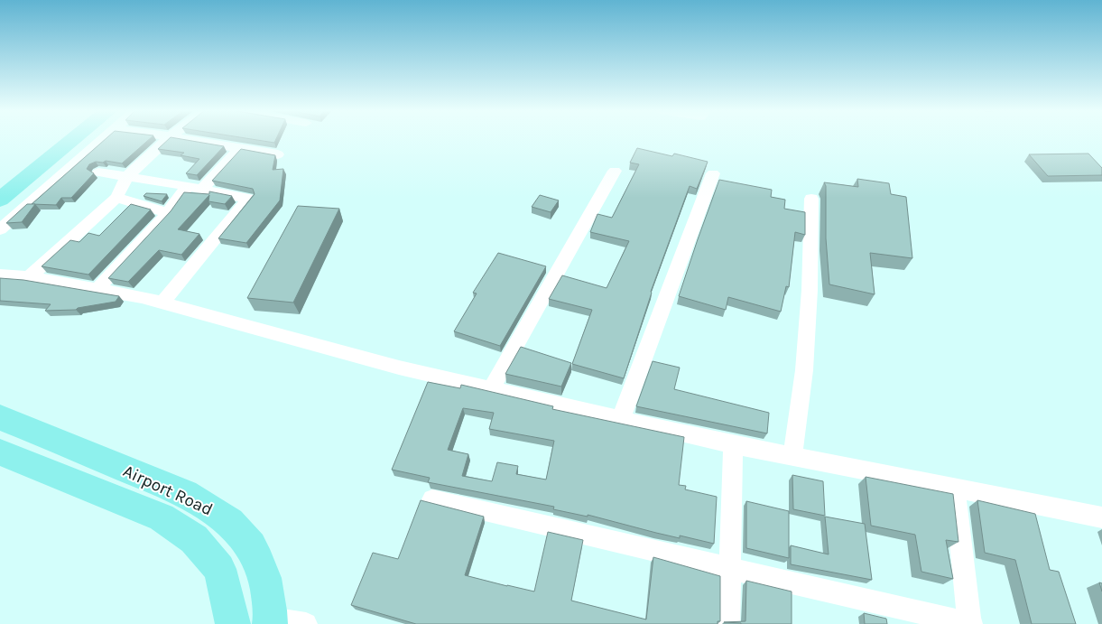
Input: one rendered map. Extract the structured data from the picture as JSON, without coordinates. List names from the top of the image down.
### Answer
{
  "streets": {
    "main road": ["Airport Road"]
  }
}
